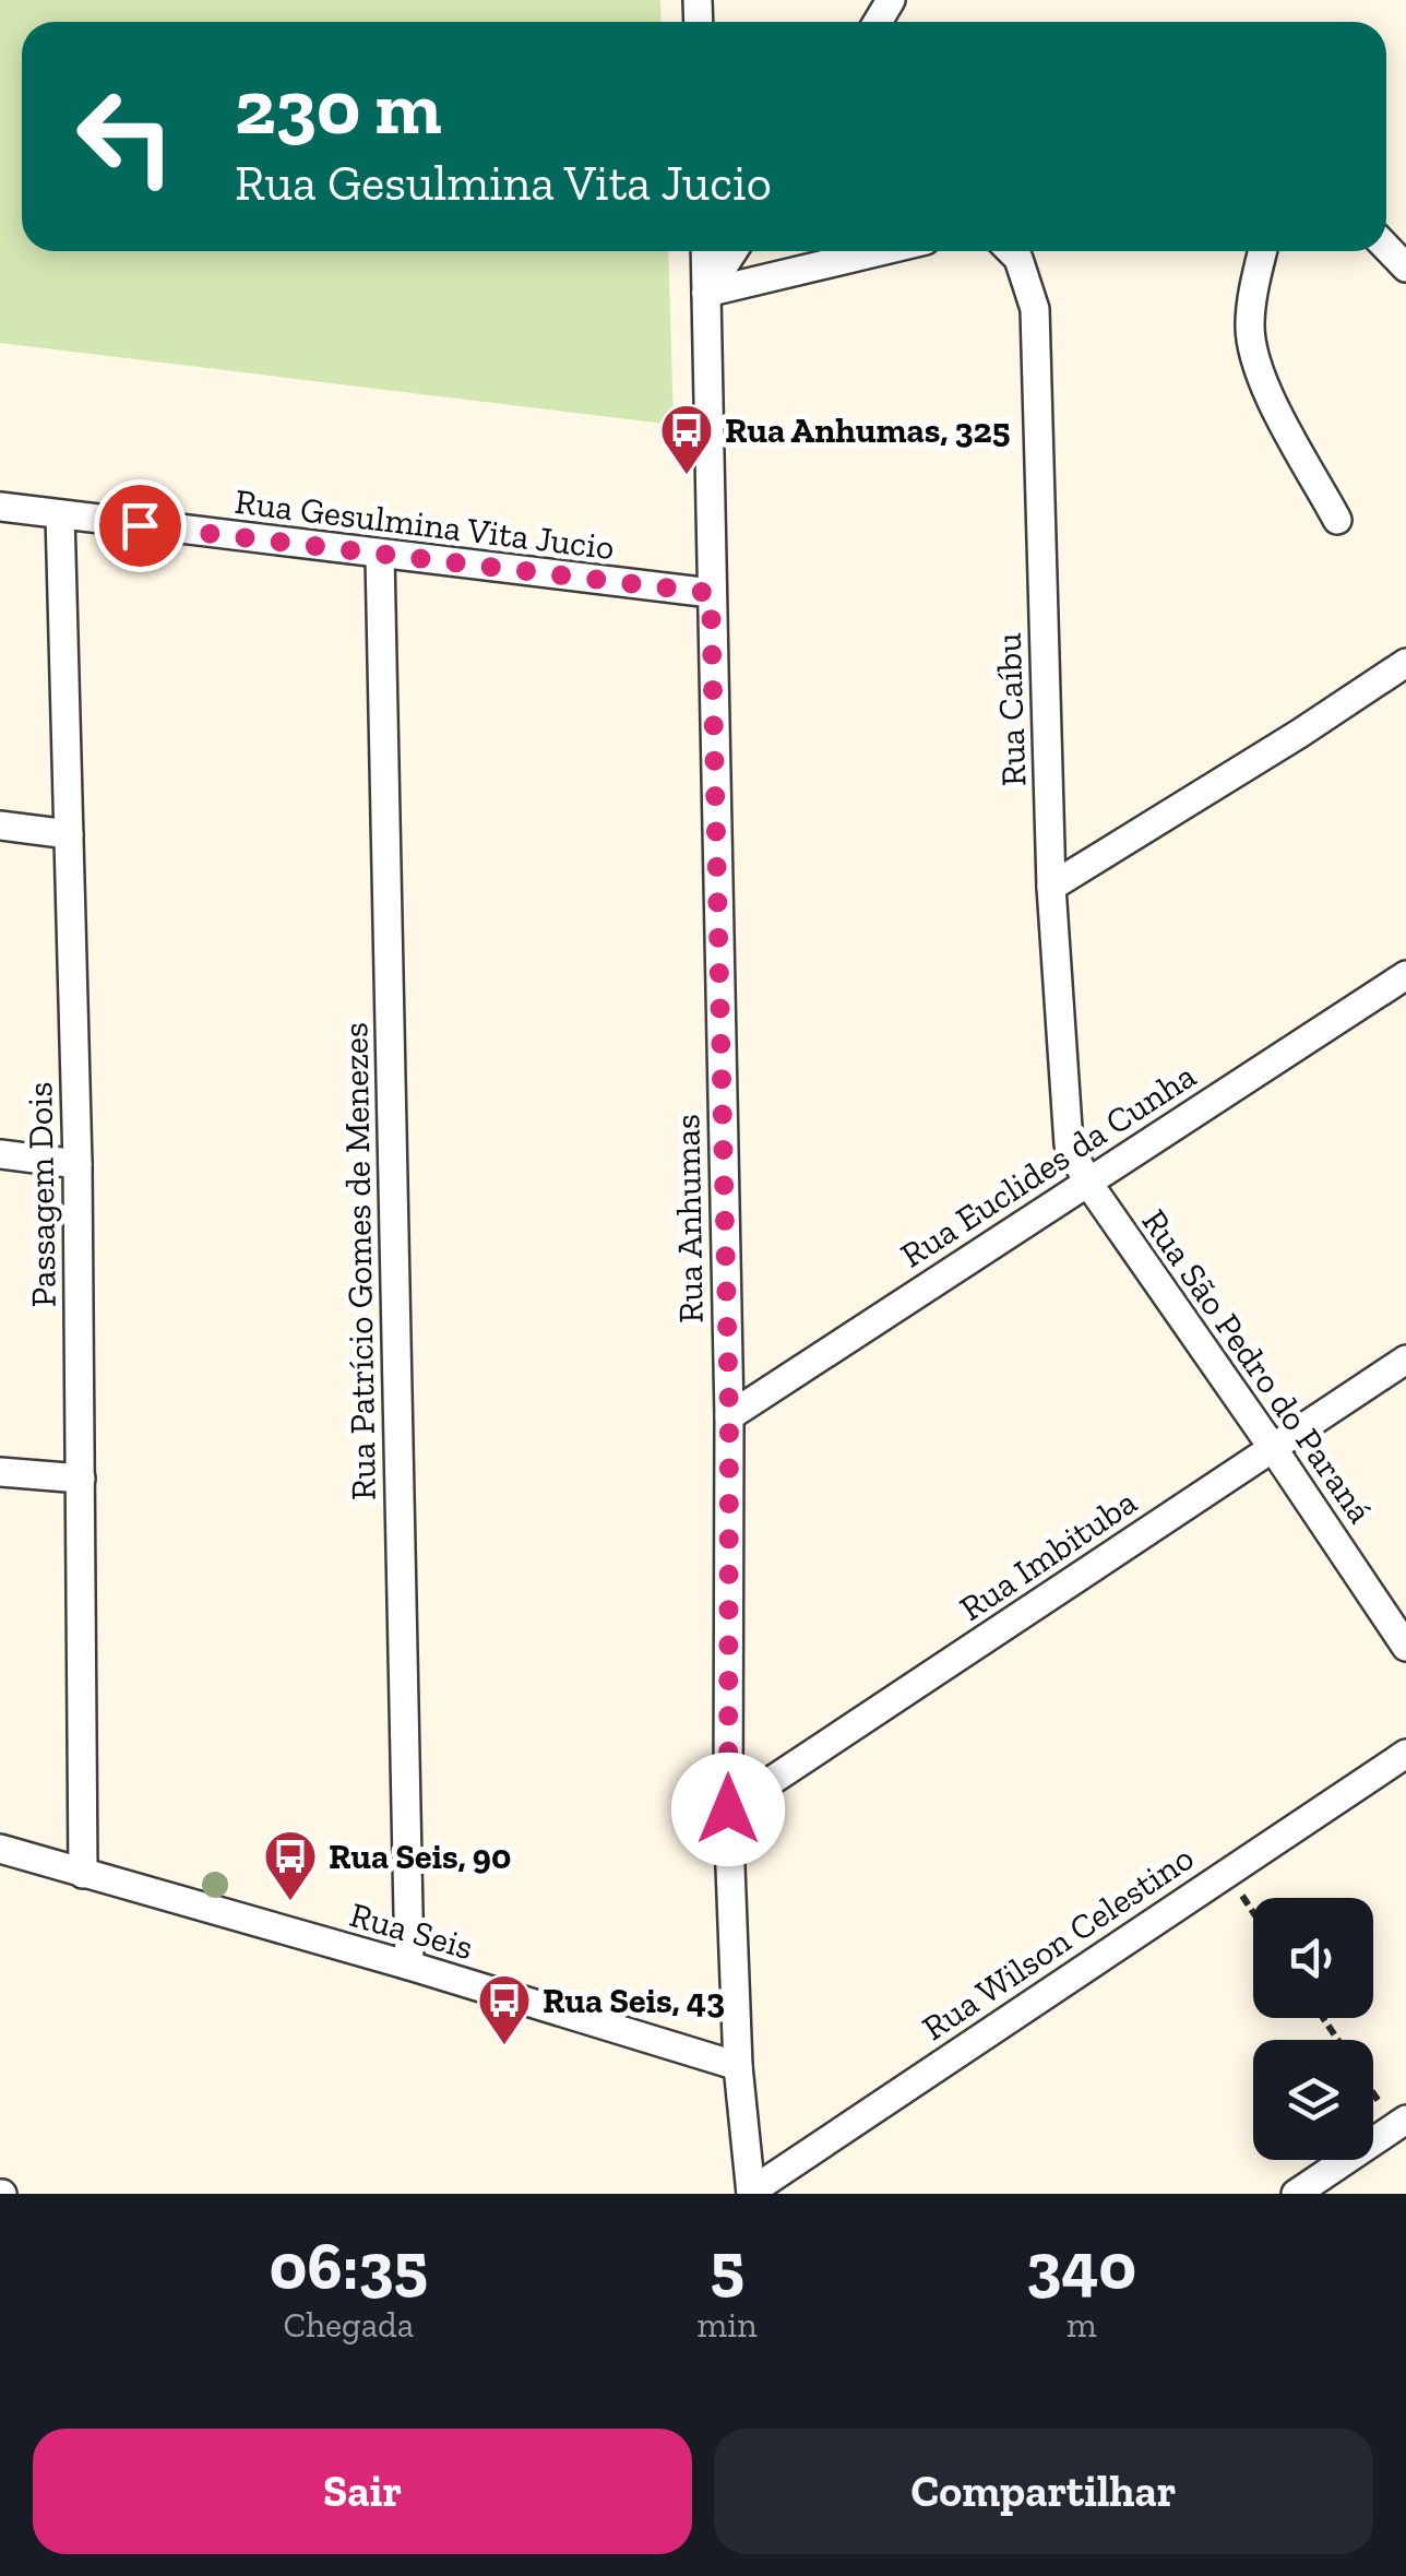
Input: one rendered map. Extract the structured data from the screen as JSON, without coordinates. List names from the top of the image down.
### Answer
{
  "streets": {
    "street": [
      "Rua Gesulmina Vita Jucio",
      "Rua Caíbu",
      "Rua Euclides da Cunha",
      "Passagem Dois",
      "Rua Anhumas",
      "Rua Patrício Gomes de Menezes",
      "Rua São Pedro do Paraná",
      "Rua Imbituba",
      "Rua Seis",
      "Rua Wilson Celestino"
    ]
  },
  "crossings": [
    ["Rua Gesulmina Vita Jucio", "Passagem Dois"],
    ["Rua Gesulmina Vita Jucio", "Rua Anhumas"],
    ["Rua Gesulmina Vita Jucio", "Rua Patrício Gomes de Menezes"],
    ["Rua Caíbu", "Rua Euclides da Cunha"],
    ["Rua Caíbu", "Rua São Pedro do Paraná"],
    ["Rua Euclides da Cunha", "Rua Anhumas"],
    ["Rua Euclides da Cunha", "Rua São Pedro do Paraná"],
    ["Passagem Dois", "Rua Seis"],
    ["Rua Anhumas", "Rua Imbituba"],
    ["Rua Anhumas", "Rua Seis"],
    ["Rua Anhumas", "Rua Wilson Celestino"],
    ["Rua Patrício Gomes de Menezes", "Rua Seis"],
    ["Rua São Pedro do Paraná", "Rua Imbituba"]
  ],
  "places": {
    "bus stop": ["Rua Anhumas, 325", "Rua Seis, 90", "Rua Seis, 43"]
  },
  "page": {
    "turn": ["230 m", "Rua Gesulmina Vita Jucio"],
    "eta": [
      "06:35",
      "Chegada",
      "5",
      "min",
      "340",
      "m"
    ],
    "buttons": ["Sair", "Compartilhar"]
  }
}
